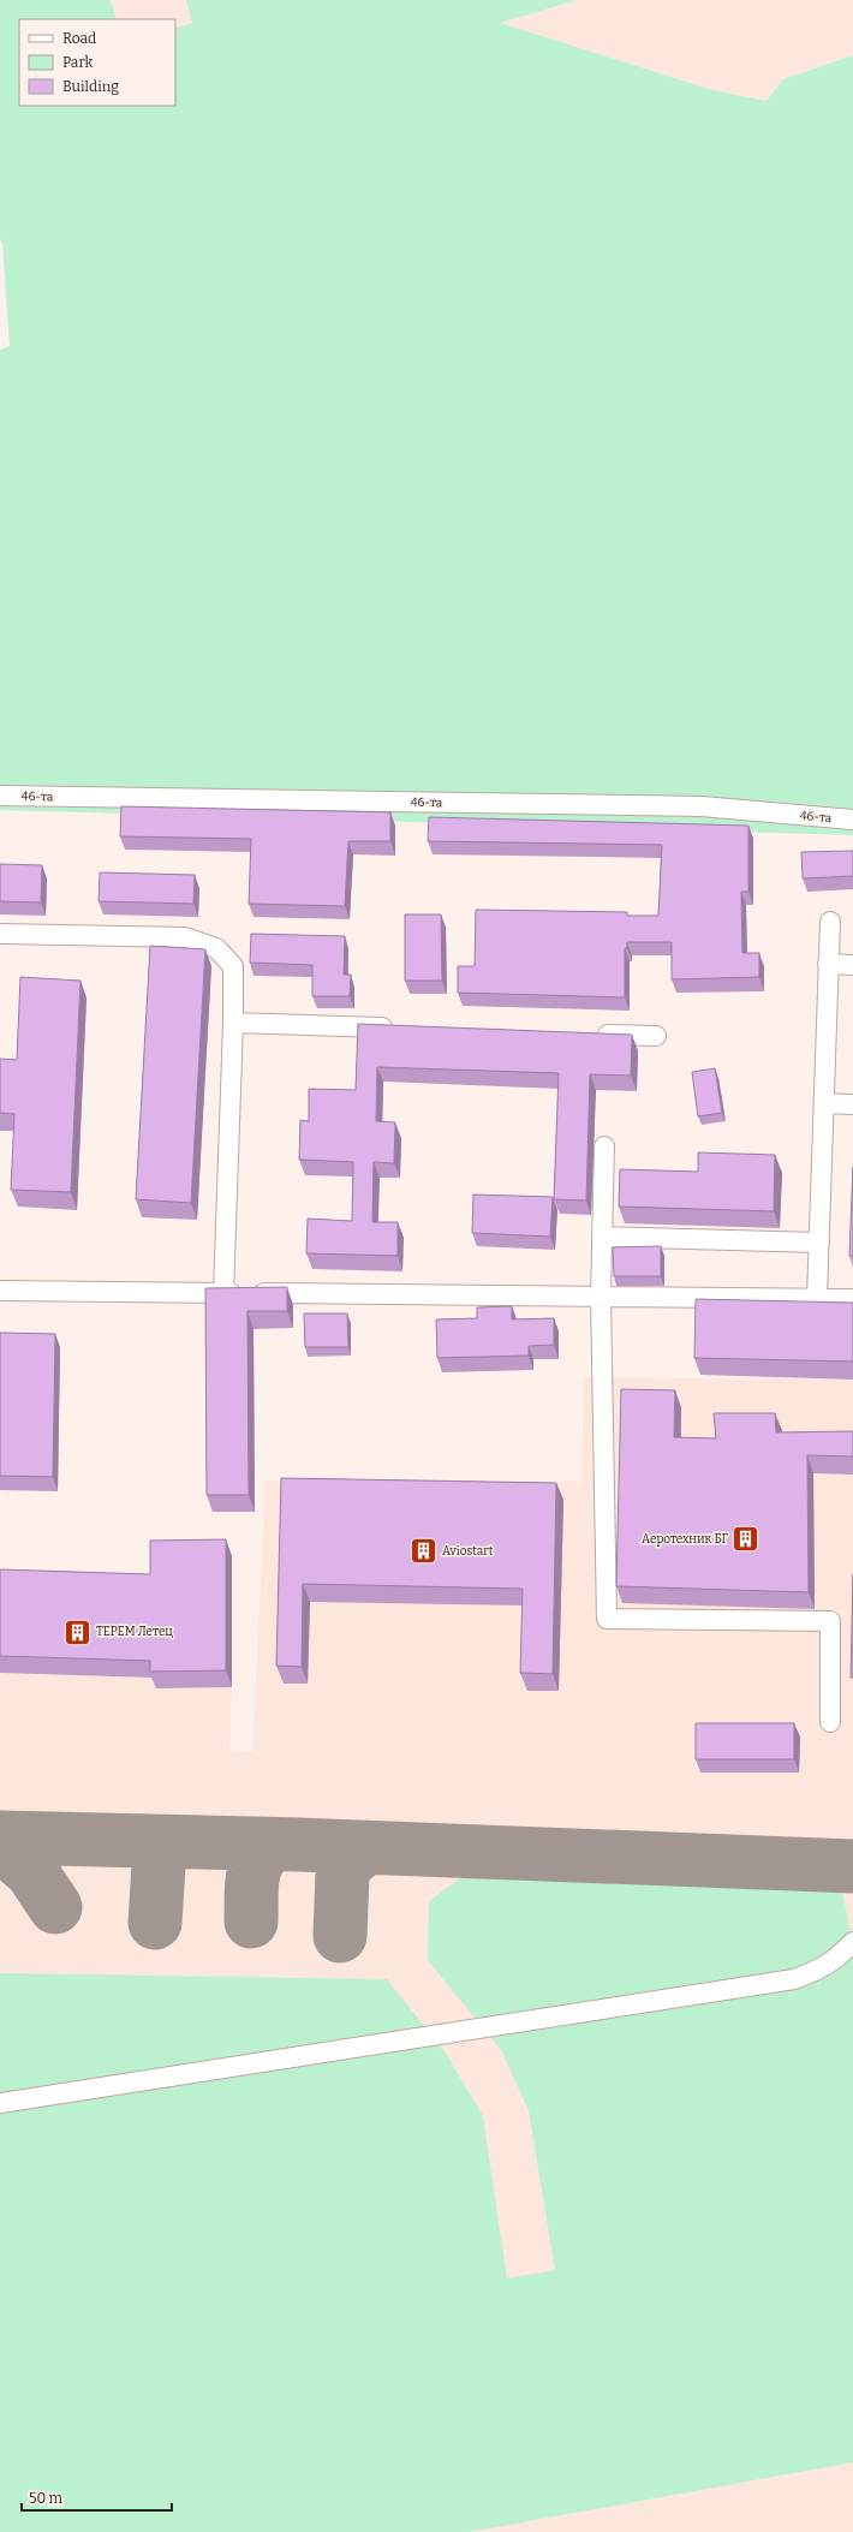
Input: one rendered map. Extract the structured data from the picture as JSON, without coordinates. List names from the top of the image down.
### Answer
{
  "streets": {
    "street": ["46-та"]
  },
  "places": {
    "building": ["Аеротехник БГ", "Aviostart", "ТЕРЕМ Летец"]
  },
  "legend": ["Road", "Park", "Building"],
  "scale_bar": "50 m"
}
